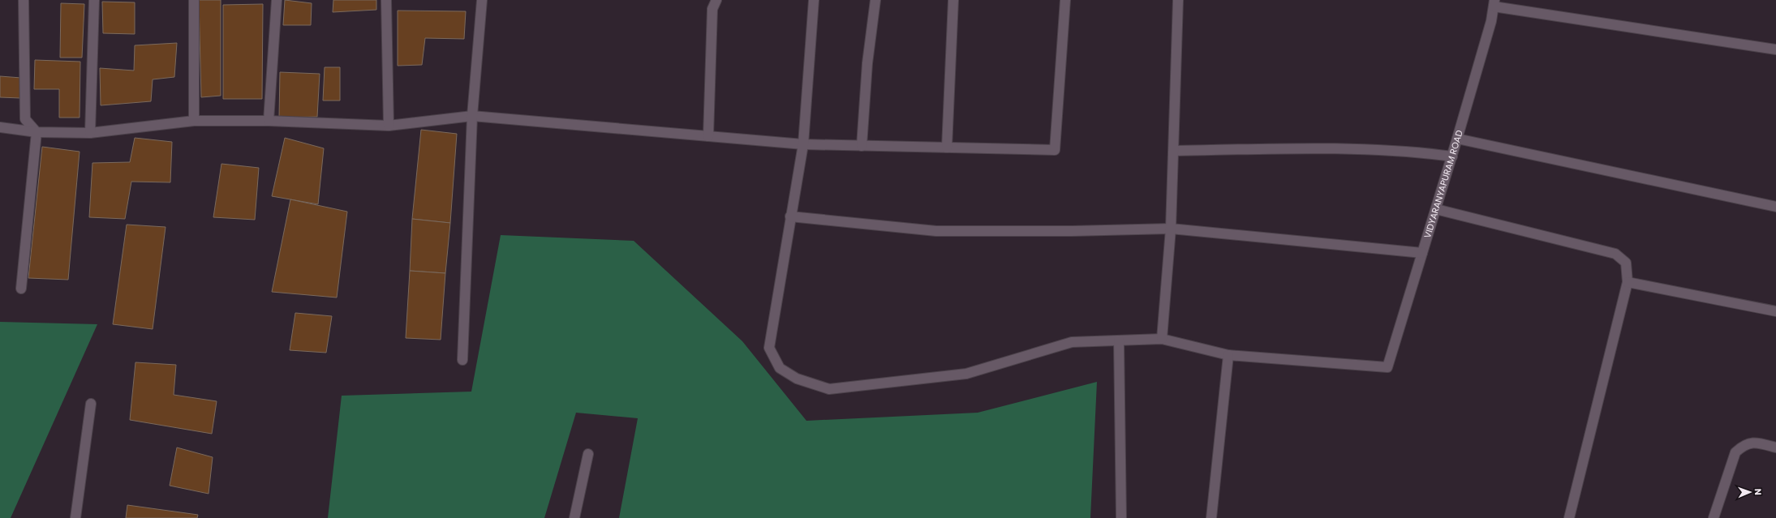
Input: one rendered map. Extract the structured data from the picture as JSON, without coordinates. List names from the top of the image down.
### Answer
{
  "streets": {
    "street": ["VIDYARANYAPURAM ROAD"]
  },
  "north": "right"
}
